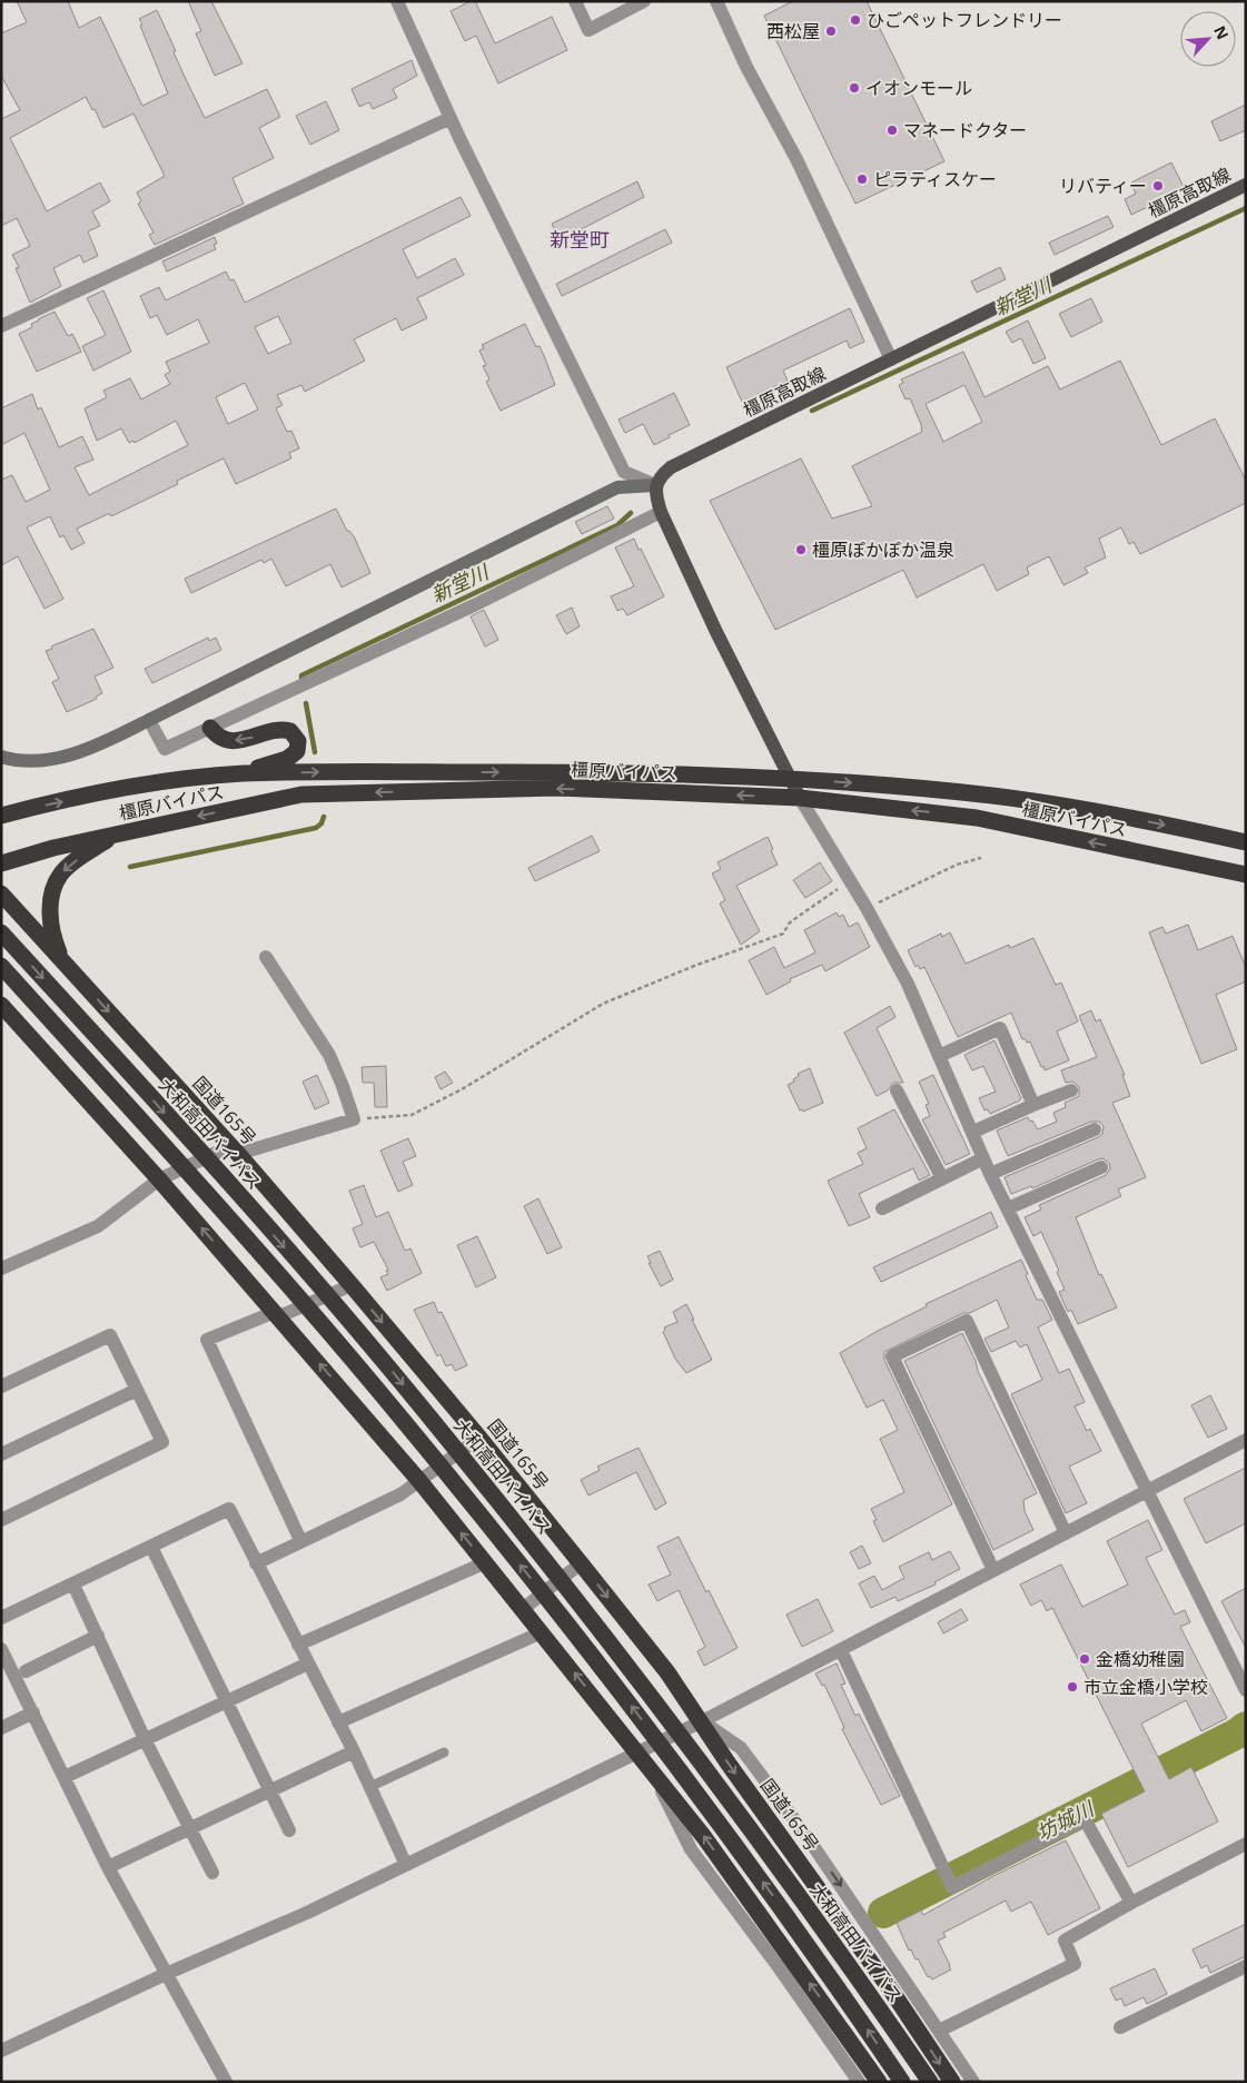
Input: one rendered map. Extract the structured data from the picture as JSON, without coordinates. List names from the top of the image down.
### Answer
{
  "streets": {
    "highway": ["橿原バイパス", "国道165号", "大和高田バイパス"],
    "main road": ["橿原高取線"]
  },
  "districts": ["新堂町"],
  "water": ["新堂川", "坊城川"],
  "places": [
    "ひごペットフレンドリー",
    "西松屋",
    "イオンモール",
    "マネードクター",
    "ピラティスケー",
    "リバティー",
    "橿原ぽかぽか温泉",
    "金橋幼稚園",
    "市立金橋小学校"
  ],
  "north": "top right"
}
